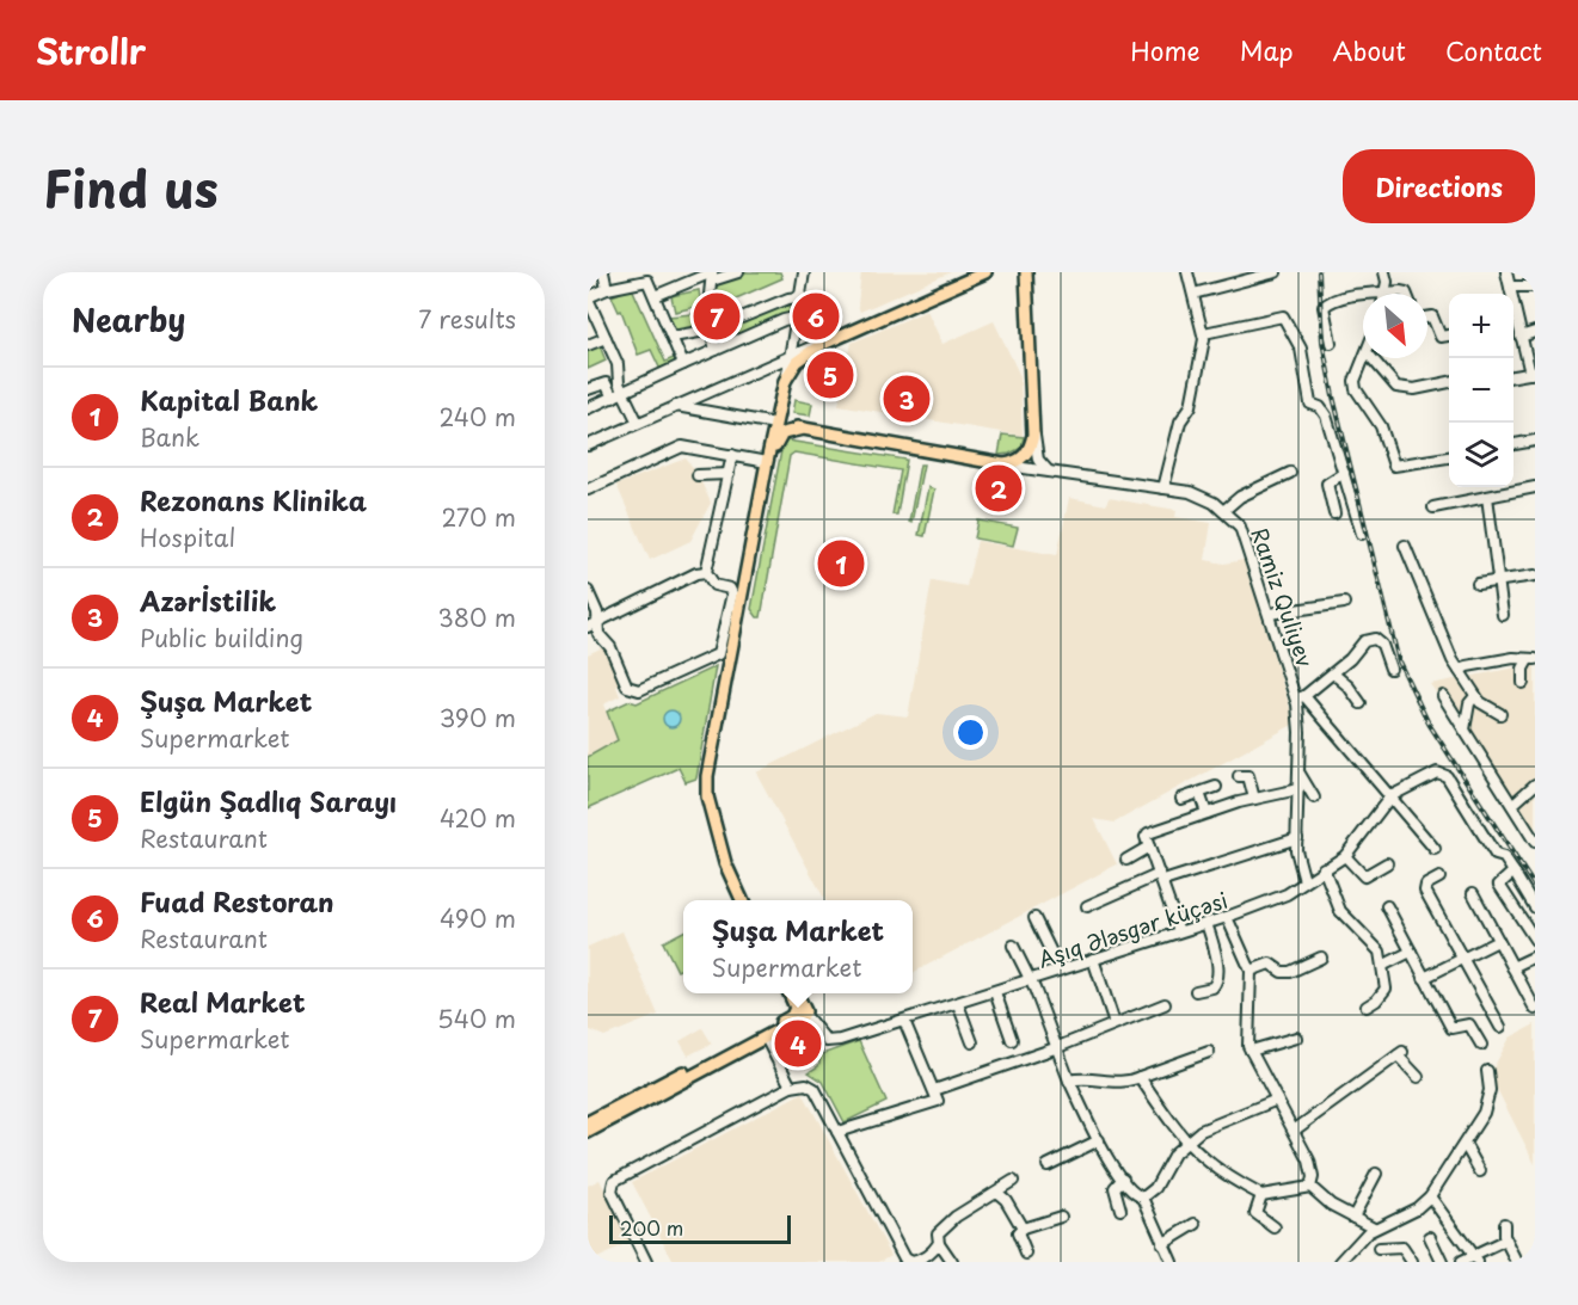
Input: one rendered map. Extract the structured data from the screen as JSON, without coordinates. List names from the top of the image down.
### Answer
{
  "streets": {
    "street": ["Ramiz Quliyev", "Aşıq Ələsgər küçəsi"]
  },
  "crossings": [
    ["Ramiz Quliyev", "Aşıq Ələsgər küçəsi"]
  ],
  "scale_bar": "200 m",
  "north": "bottom right",
  "page": {
    "header": "Strollr",
    "nav": [
      "Home",
      "Map",
      "About",
      "Contact"
    ],
    "title": "Find us",
    "buttons": "Directions",
    "heading": ["Nearby", "7 results"],
    "pins": [
      "6",
      "7",
      "5",
      "3",
      "2",
      "1",
      "4"
    ],
    "map_buttons": ["+", "−"],
    "list": [
      {
        "mark": "1",
        "name": "Kapital Bank",
        "note": "Bank",
        "value": "240 m"
      },
      {
        "mark": "2",
        "name": "Rezonans Klinika",
        "note": "Hospital",
        "value": "270 m"
      },
      {
        "mark": "3",
        "name": "Azərİstilik",
        "note": "Public building",
        "value": "380 m"
      },
      {
        "mark": "4",
        "name": "Şuşa Market",
        "note": "Supermarket",
        "value": "390 m"
      },
      {
        "mark": "5",
        "name": "Elgün Şadlıq Sarayı",
        "note": "Restaurant",
        "value": "420 m"
      },
      {
        "mark": "6",
        "name": "Fuad Restoran",
        "note": "Restaurant",
        "value": "490 m"
      },
      {
        "mark": "7",
        "name": "Real Market",
        "note": "Supermarket",
        "value": "540 m"
      }
    ],
    "popup": ["Şuşa Market", "Supermarket"],
    "scale": "200 m"
  }
}
